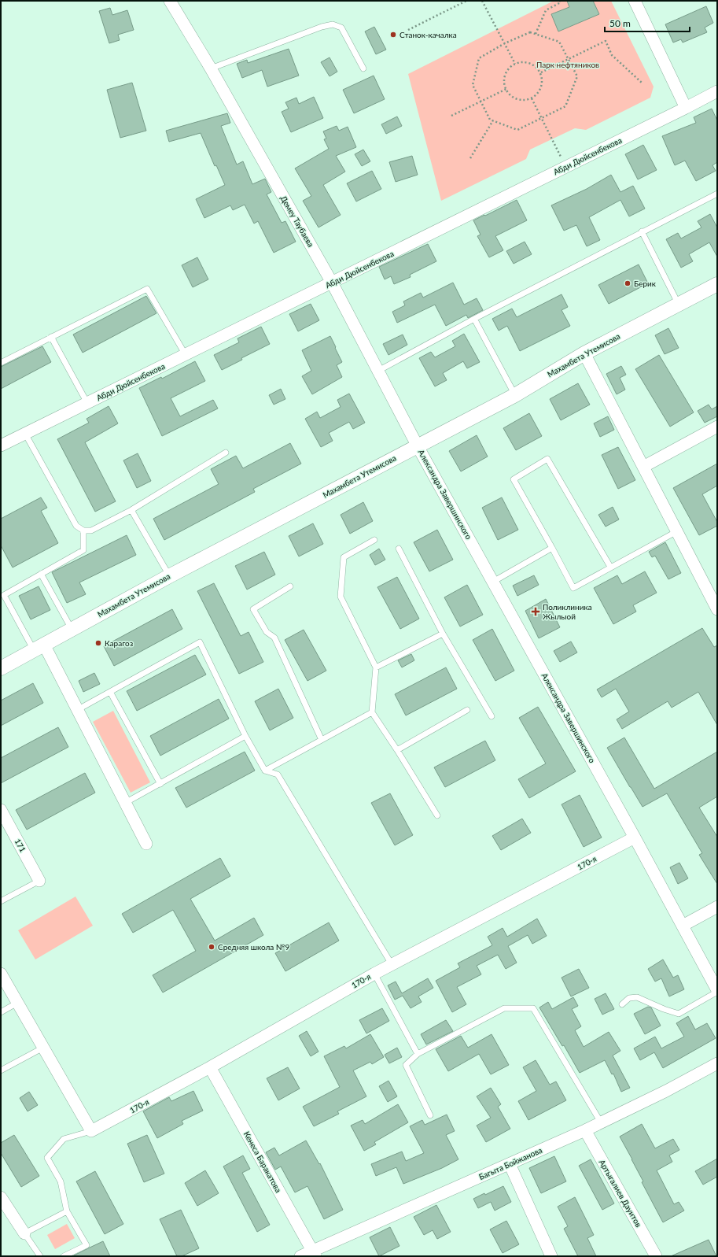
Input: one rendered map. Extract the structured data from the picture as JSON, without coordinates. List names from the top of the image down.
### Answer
{
  "streets": {
    "street": [
      "Абди Дюйсенбекова",
      "Демеу Таубаева",
      "Махамбета Утемисова",
      "Александра Завершинского",
      "171",
      "170-я",
      "Кенеса Баракатова",
      "Багыта Бойжанова",
      "Артыгалиев Дауитов"
    ]
  },
  "crossings": [
    ["Абди Дюйсенбекова", "Демеу Таубаева"],
    ["Демеу Таубаева", "Махамбета Утемисова"],
    ["Демеу Таубаева", "Александра Завершинского"],
    ["Махамбета Утемисова", "Александра Завершинского"],
    ["Александра Завершинского", "170-я"],
    ["170-я", "Кенеса Баракатова"],
    ["Кенеса Баракатова", "Багыта Бойжанова"],
    ["Багыта Бойжанова", "Артыгалиев Дауитов"]
  ],
  "parks": ["Парк нефтяников"],
  "places": {
    "other": [
      "Станок-качалка",
      "Берик",
      "Карагоз",
      "Средняя школа №9"
    ],
    "health": ["Поликлиника Жылыой"]
  },
  "scale_bar": "50 m"
}
